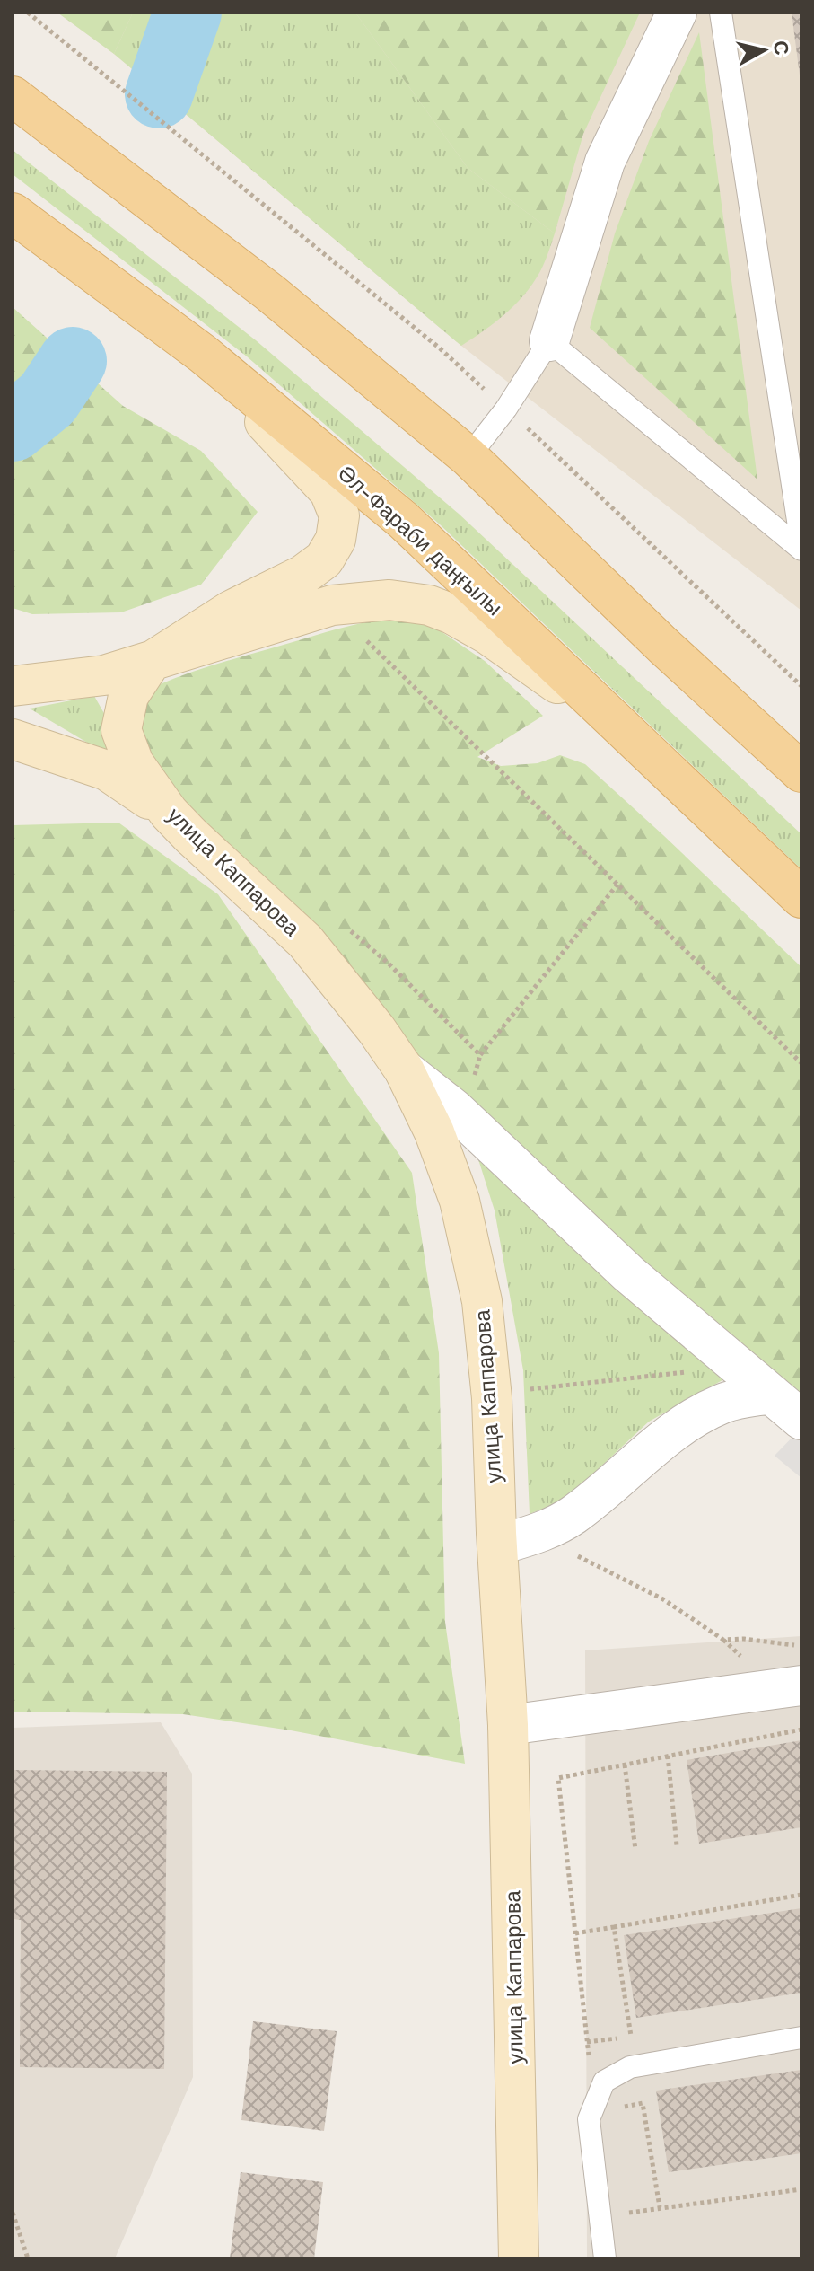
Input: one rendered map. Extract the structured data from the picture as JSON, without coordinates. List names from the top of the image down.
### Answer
{
  "streets": {
    "main road": ["Әл-Фараби даңғылы"],
    "street": ["улица Каппарова"]
  },
  "north": "right"
}
